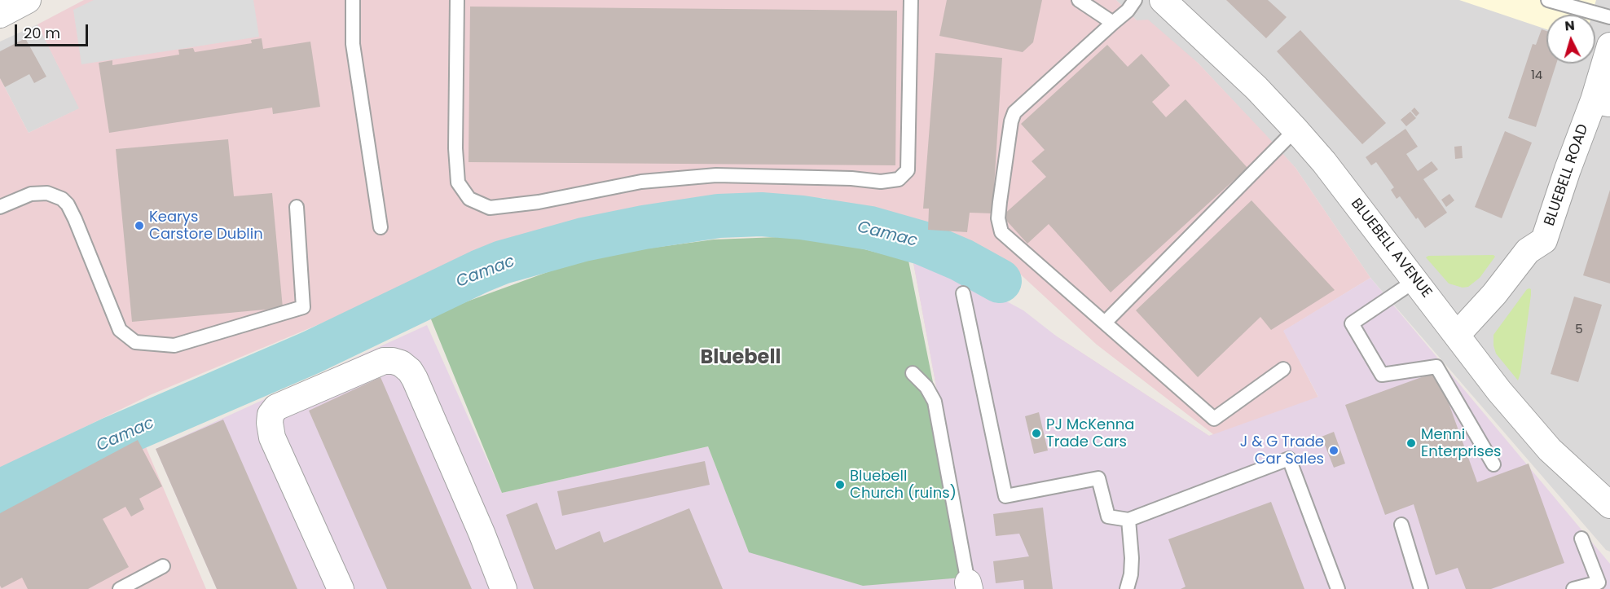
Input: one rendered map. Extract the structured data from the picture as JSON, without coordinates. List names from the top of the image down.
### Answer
{
  "streets": {
    "street": ["BLUEBELL ROAD", "BLUEBELL AVENUE"]
  },
  "crossings": [
    ["BLUEBELL ROAD", "BLUEBELL AVENUE"]
  ],
  "districts": ["Bluebell"],
  "water": ["Camac"],
  "places": [
    "Kearys Carstore Dublin",
    "PJ McKenna Trade Cars",
    "Menni Enterprises",
    "J & G Trade Car Sales",
    "Bluebell Church (ruins)"
  ],
  "house_numbers": ["14", "5"],
  "scale_bar": "20 m",
  "north": "top"
}
